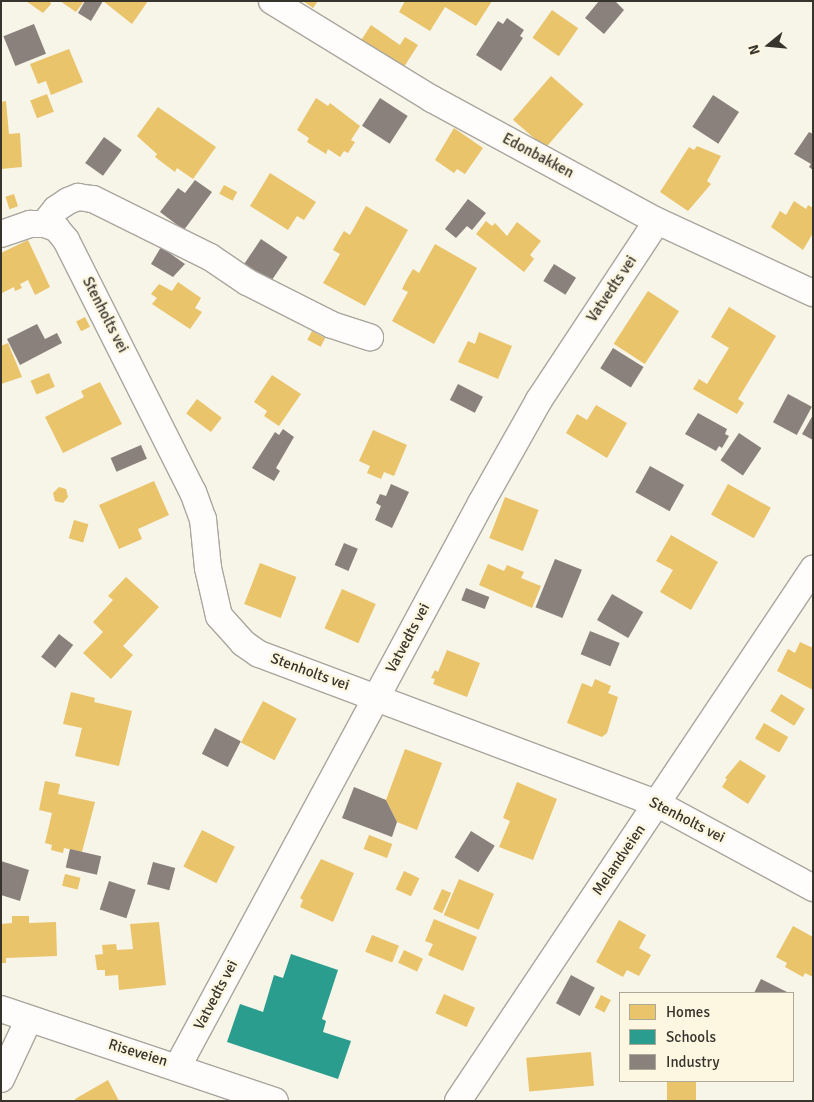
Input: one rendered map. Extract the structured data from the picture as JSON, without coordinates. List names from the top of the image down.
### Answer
{
  "streets": {
    "street": [
      "Edonbakken",
      "Vatvedts vei",
      "Stenholts vei",
      "Melandveien",
      "Riseveien"
    ]
  },
  "crossings": [
    ["Edonbakken", "Vatvedts vei"],
    ["Vatvedts vei", "Stenholts vei"],
    ["Vatvedts vei", "Riseveien"],
    ["Stenholts vei", "Melandveien"]
  ],
  "legend": ["Homes", "Schools", "Industry"],
  "north": "left"
}
